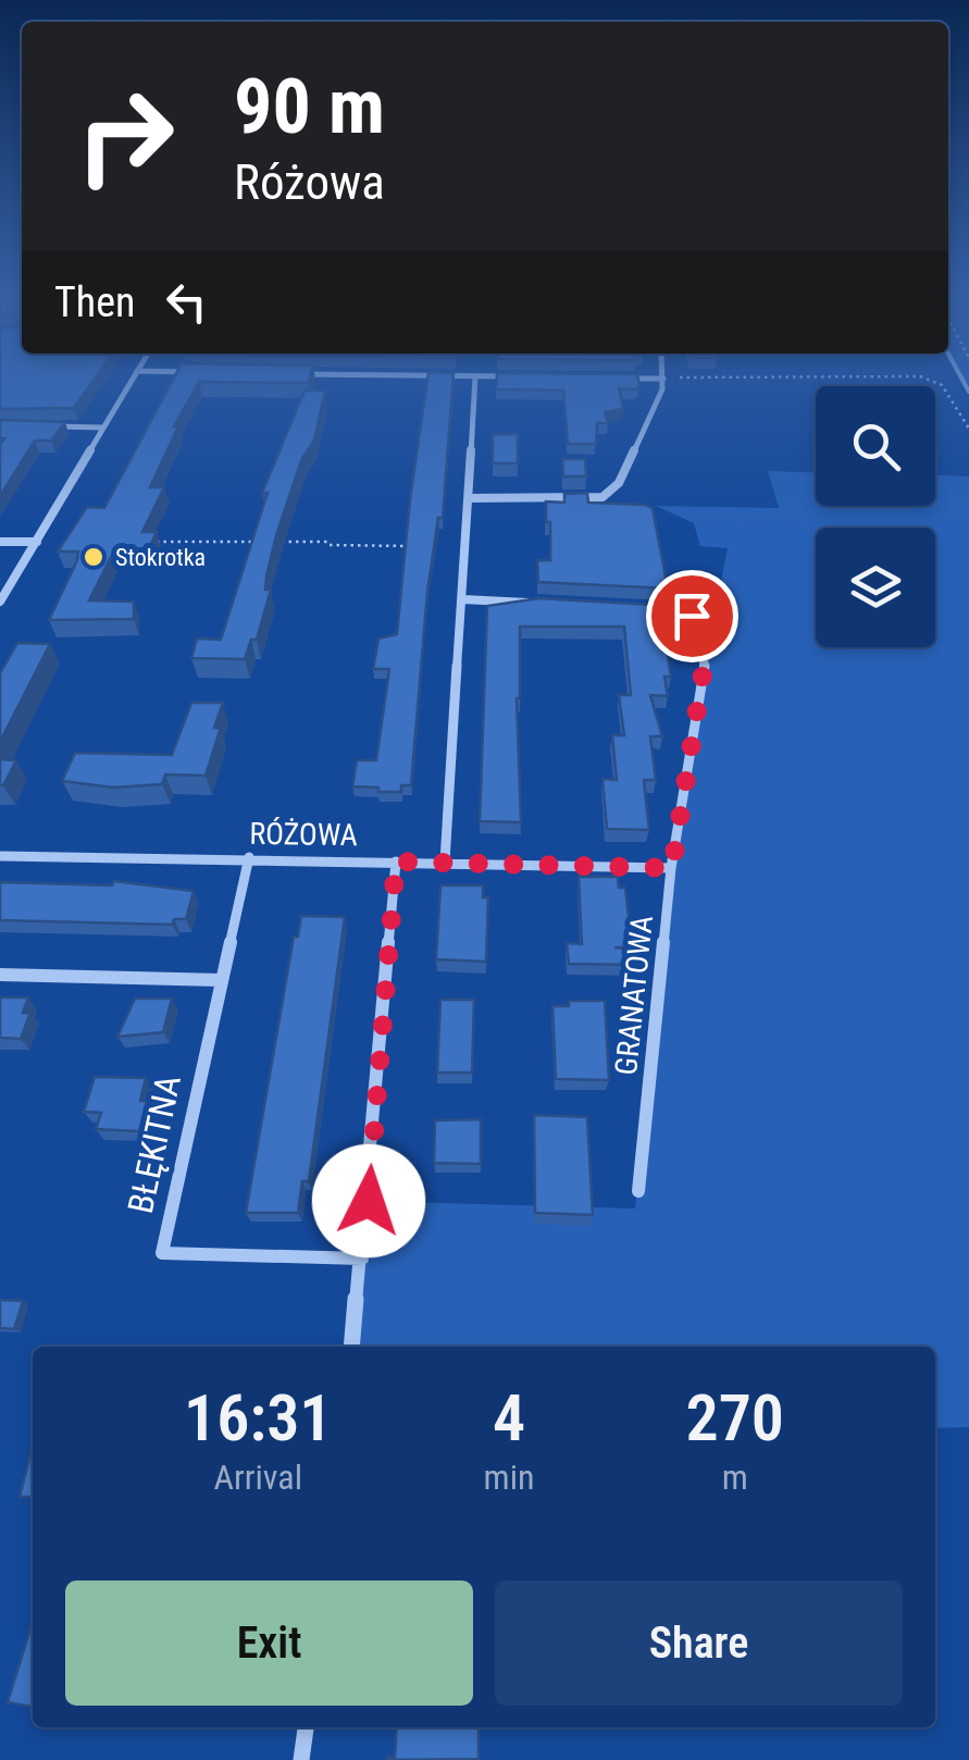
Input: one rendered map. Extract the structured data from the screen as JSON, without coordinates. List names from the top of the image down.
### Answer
{
  "streets": {
    "street": ["RÓŻOWA", "GRANATOWA", "BŁĘKITNA"]
  },
  "crossings": [
    ["RÓŻOWA", "GRANATOWA"],
    ["RÓŻOWA", "BŁĘKITNA"]
  ],
  "places": ["Stokrotka"],
  "page": {
    "turn": ["90 m", "Różowa"],
    "then": "Then",
    "eta": [
      "16:31",
      "Arrival",
      "4",
      "min",
      "270",
      "m"
    ],
    "buttons": ["Exit", "Share"]
  }
}
